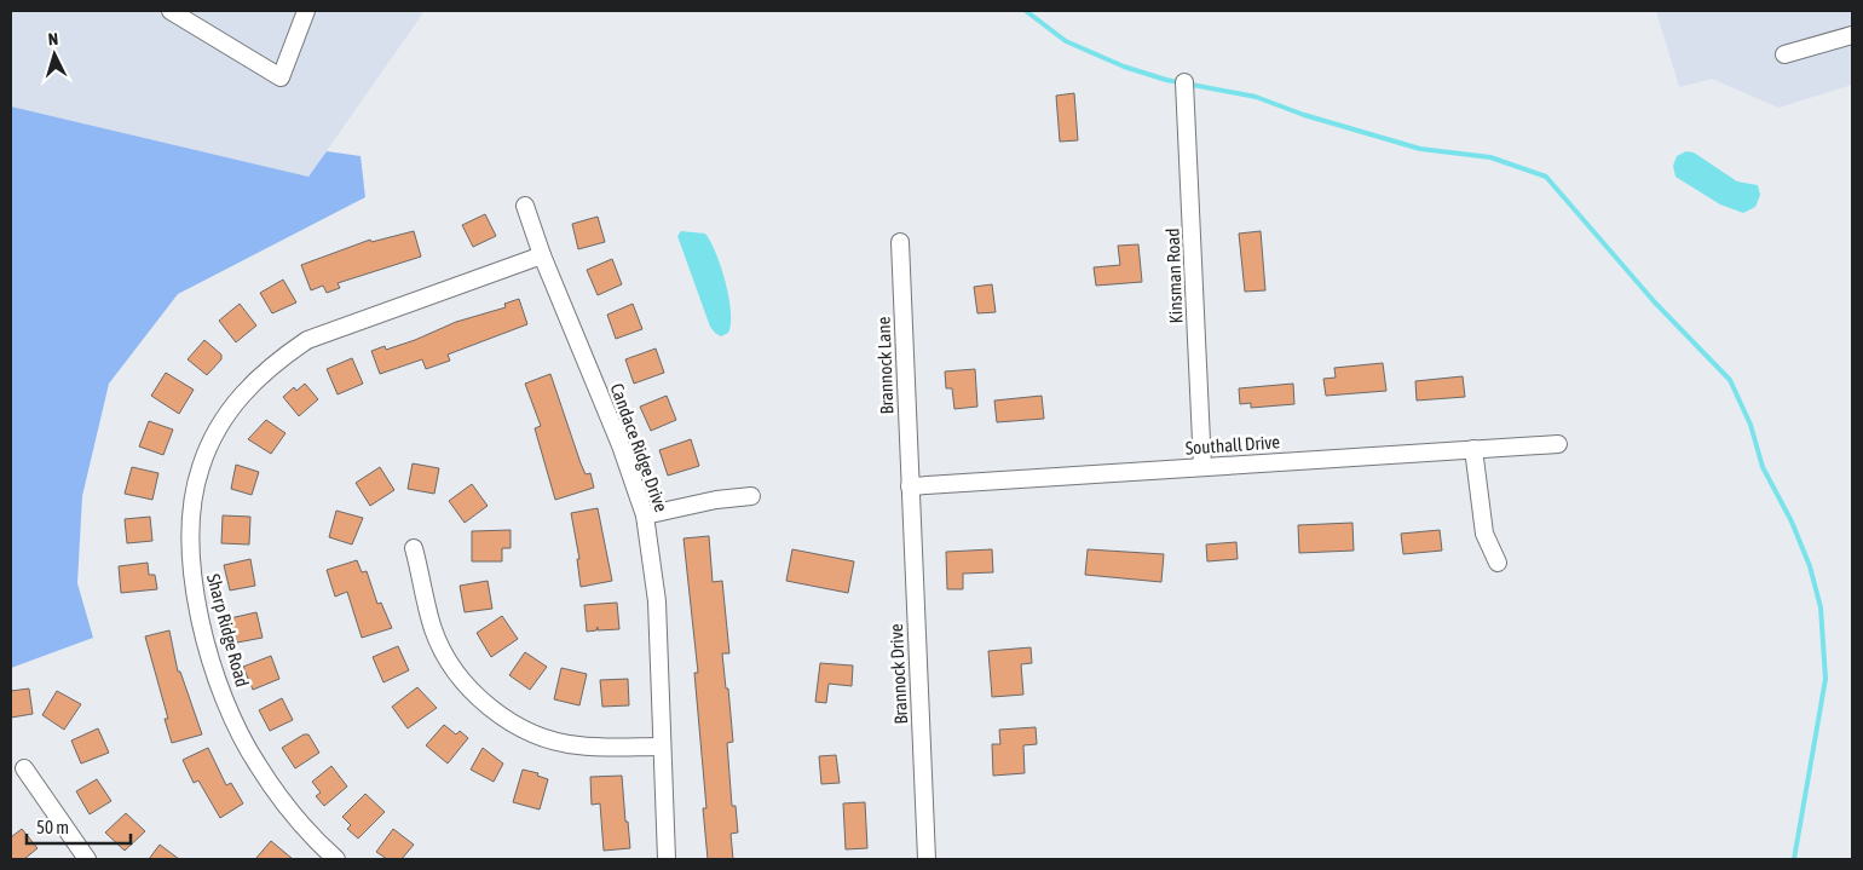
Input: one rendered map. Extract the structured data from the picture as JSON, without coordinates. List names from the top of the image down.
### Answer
{
  "streets": {
    "street": [
      "Kinsman Road",
      "Brannock Lane",
      "Southall Drive",
      "Candace Ridge Drive",
      "Sharp Ridge Road",
      "Brannock Drive"
    ]
  },
  "crossings": [
    ["Kinsman Road", "Southall Drive"],
    ["Brannock Lane", "Southall Drive"],
    ["Brannock Lane", "Brannock Drive"],
    ["Southall Drive", "Brannock Drive"],
    ["Candace Ridge Drive", "Sharp Ridge Road"]
  ],
  "scale_bar": "50 m",
  "north": "top"
}
